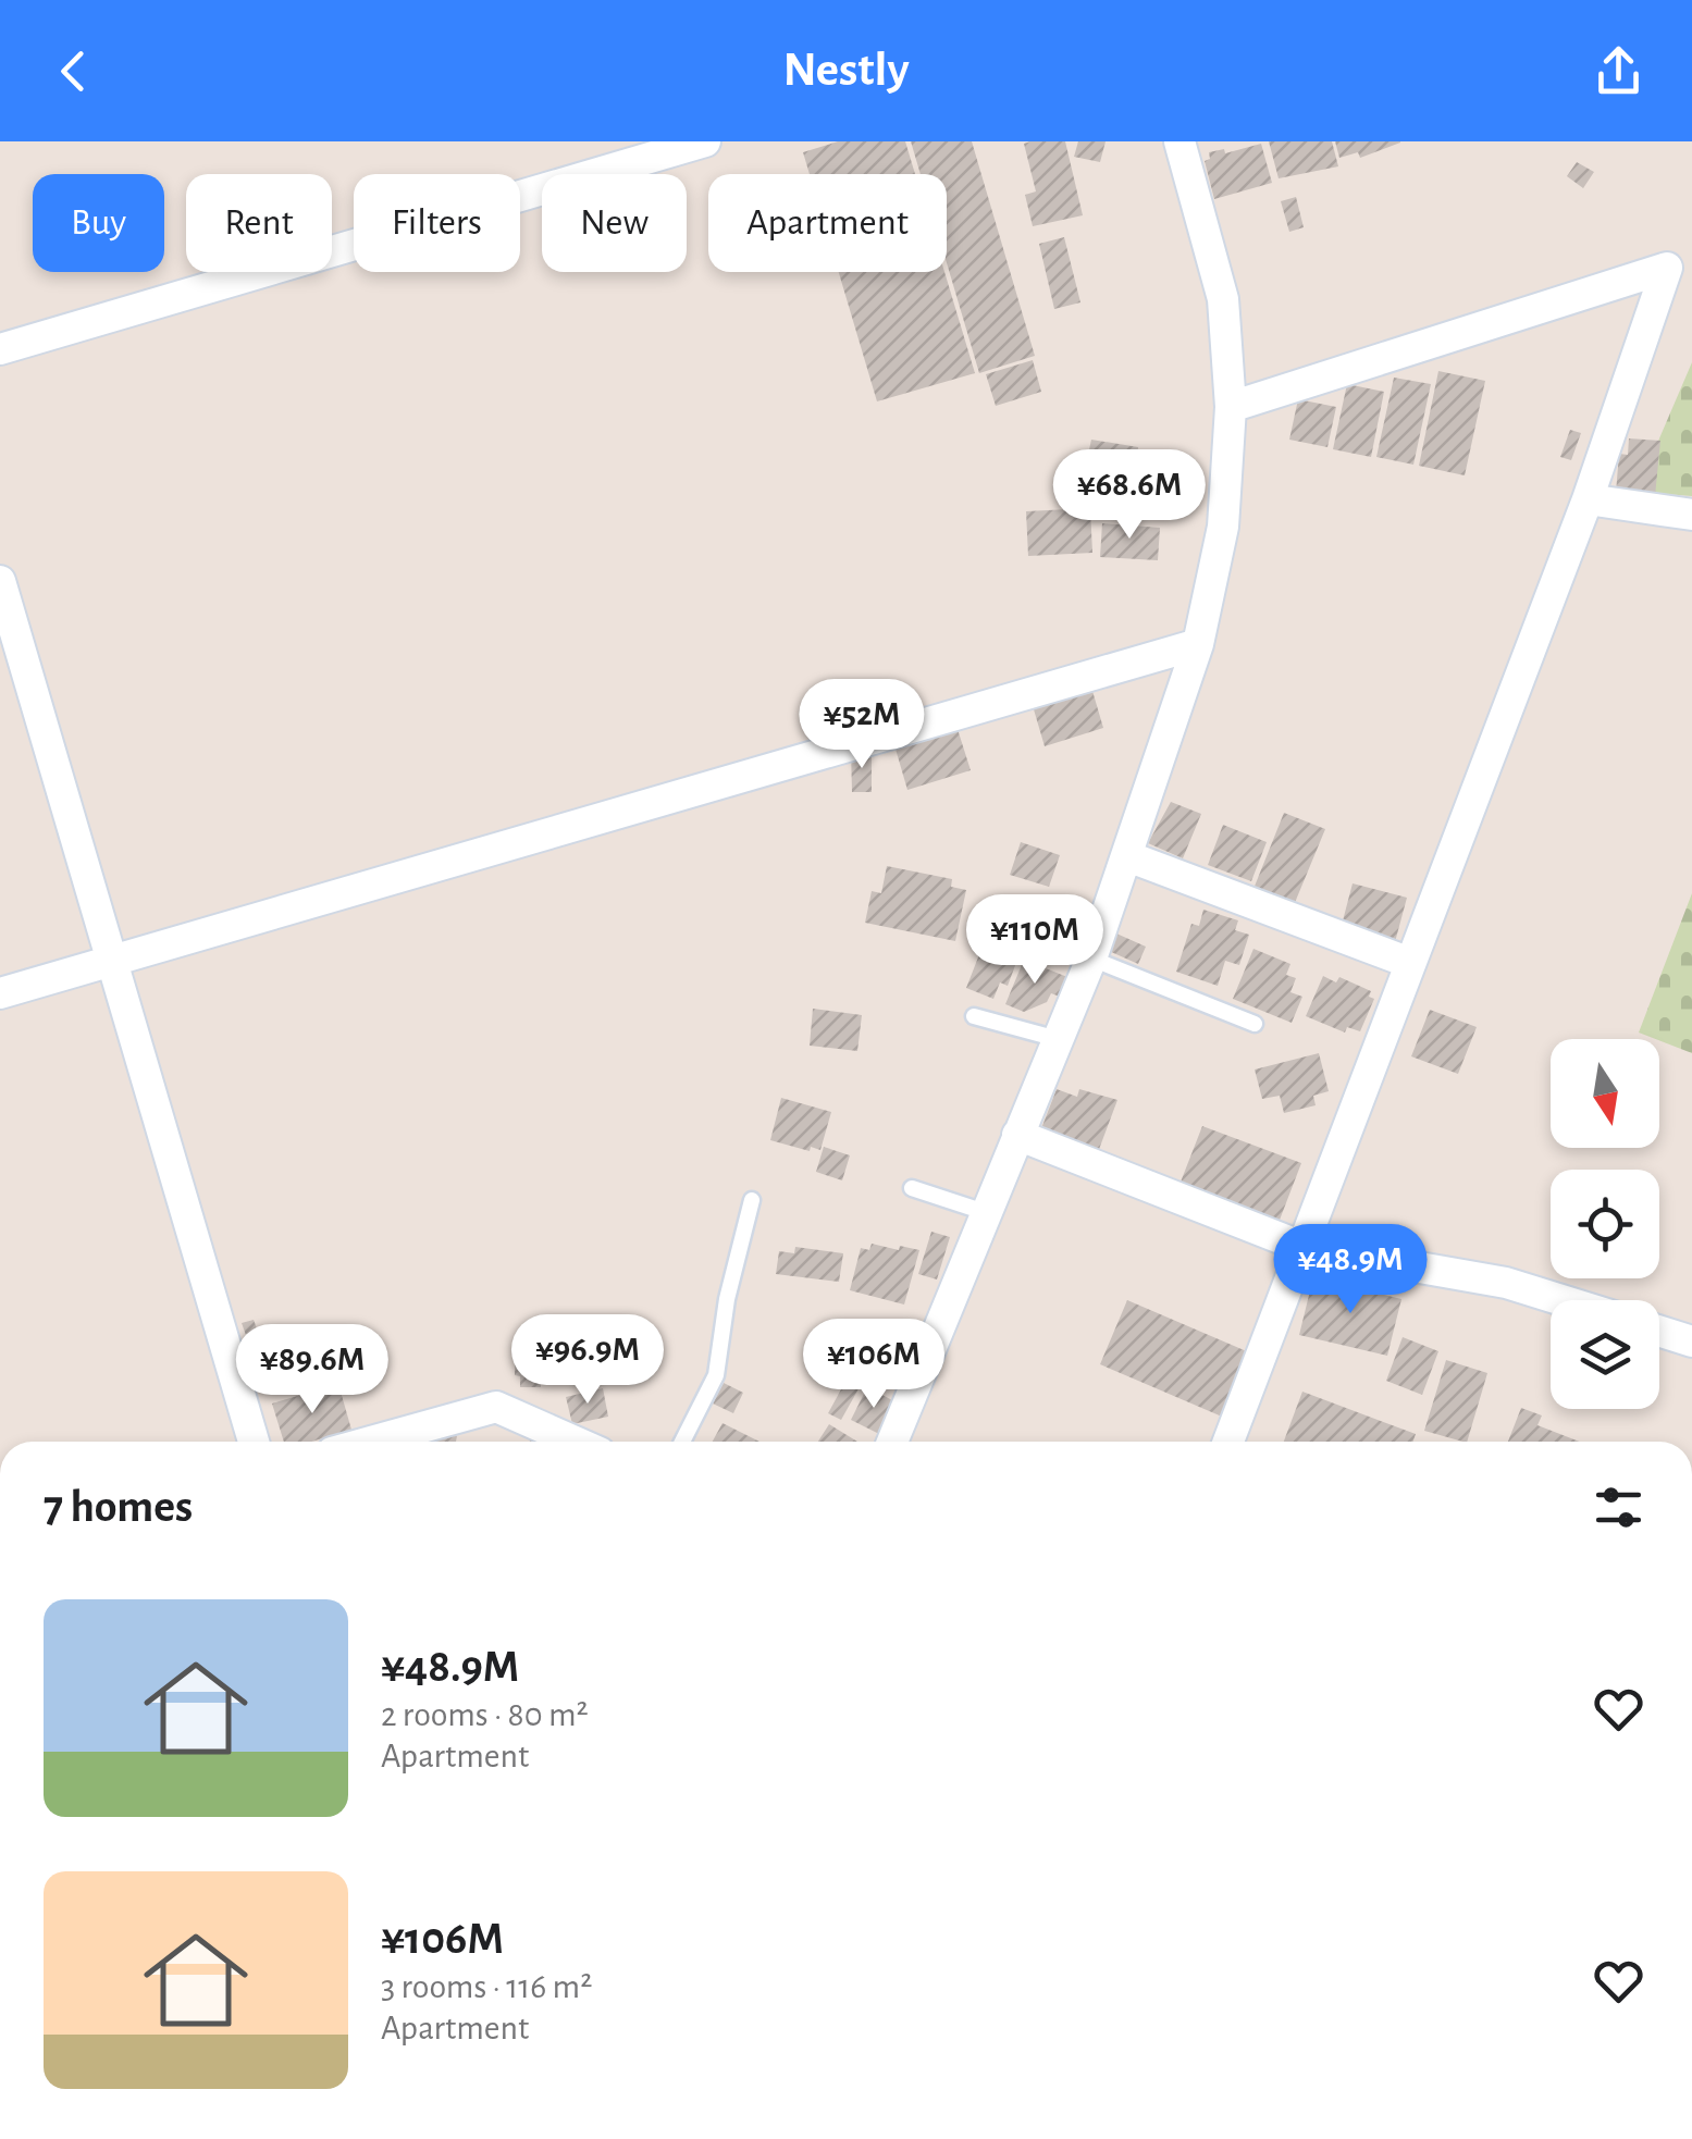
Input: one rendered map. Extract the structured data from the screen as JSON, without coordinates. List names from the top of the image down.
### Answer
{
  "north": "bottom",
  "page": {
    "header": "Nestly",
    "chip": [
      "Buy",
      "Rent",
      "Filters",
      "New",
      "Apartment"
    ],
    "price": [
      "¥68.6M",
      "¥52M",
      "¥110M",
      "¥48.9M",
      "¥96.9M",
      "¥106M",
      "¥89.6M"
    ],
    "heading": "7 homes",
    "list": [
      {
        "name": "¥48.9M",
        "note": "2 rooms · 80 m² · Apartment"
      },
      {
        "name": "¥106M",
        "note": "3 rooms · 116 m² · Apartment"
      }
    ]
  }
}
